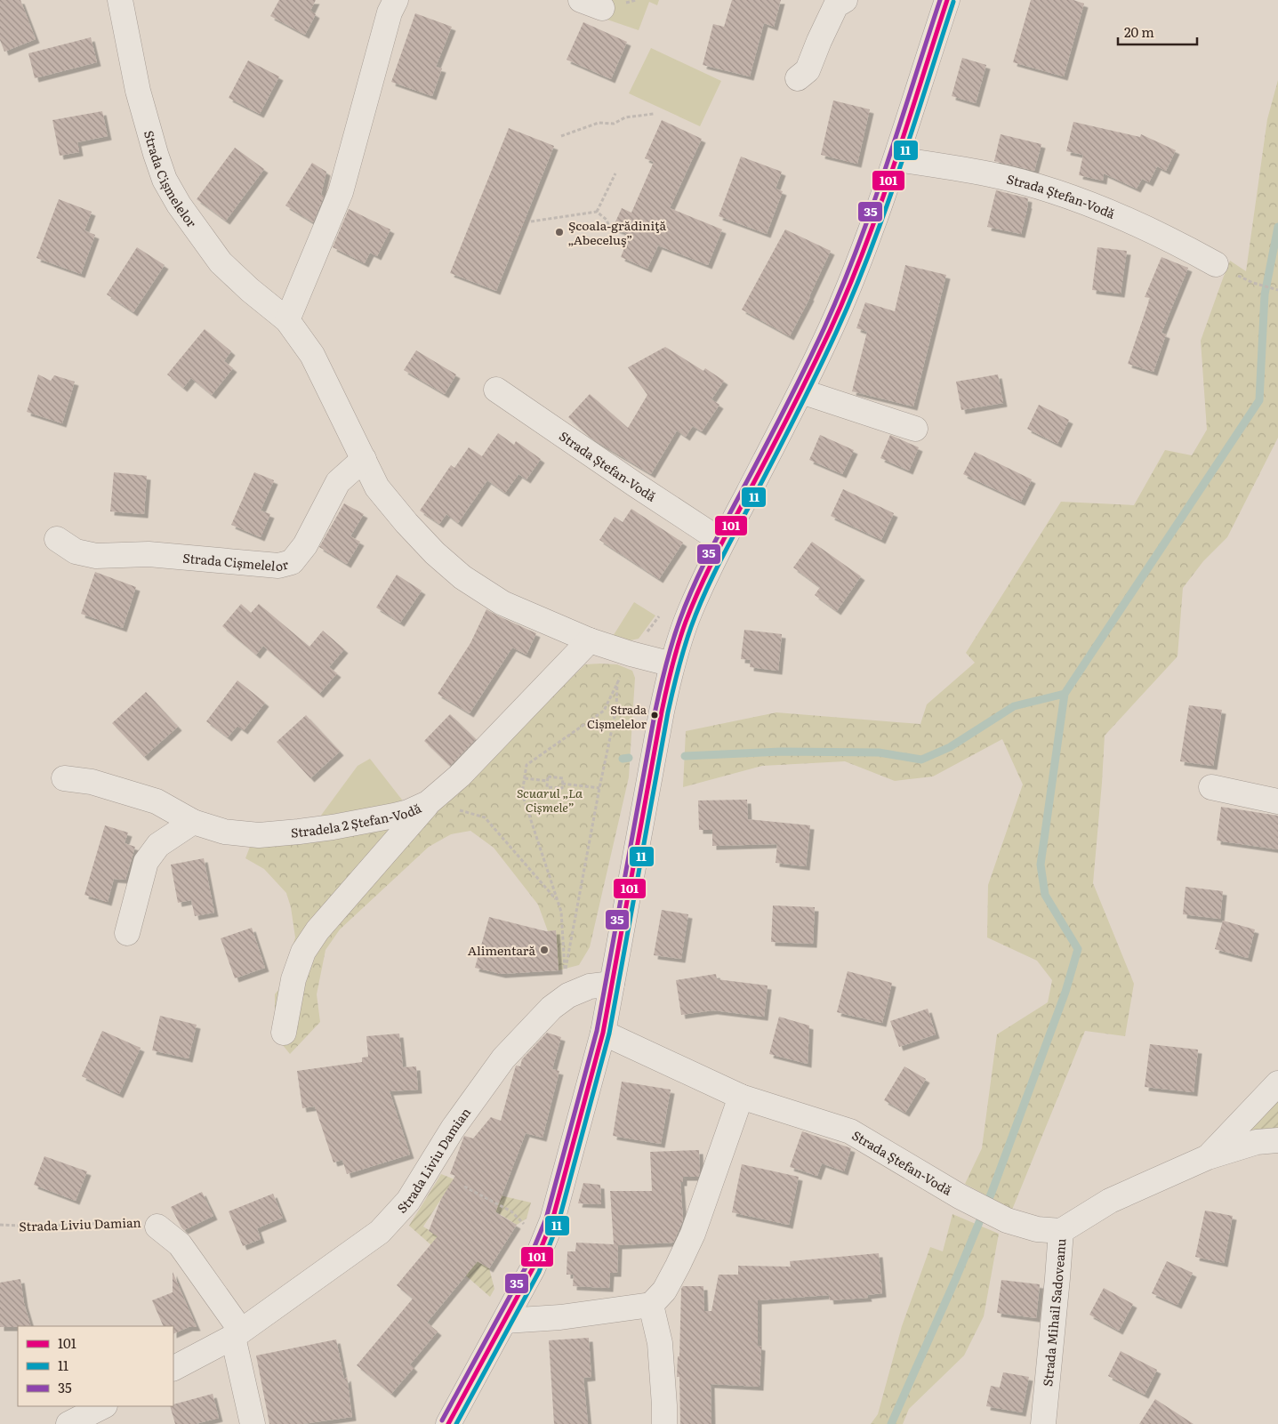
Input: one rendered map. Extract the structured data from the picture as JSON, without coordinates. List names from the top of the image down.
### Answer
{
  "streets": {
    "street": [
      "Strada Cișmelelor",
      "Strada Ștefan-Vodă",
      "Stradela 2 Ștefan-Vodă",
      "Strada Liviu Damian",
      "Strada Mihail Sadoveanu"
    ]
  },
  "crossings": [
    ["Strada Cișmelelor", "Stradela 2 Ștefan-Vodă"],
    ["Strada Ștefan-Vodă", "Strada Mihail Sadoveanu"]
  ],
  "parks": ["Scuarul „La Cișmele”"],
  "places": ["Şcoala-grădiniţă „Abeceluş”", "Strada Cișmelelor", "Alimentară"],
  "lines": ["transit line 101", "transit line 35", "transit line 11"],
  "legend": ["101", "11", "35"],
  "scale_bar": "20 m"
}
